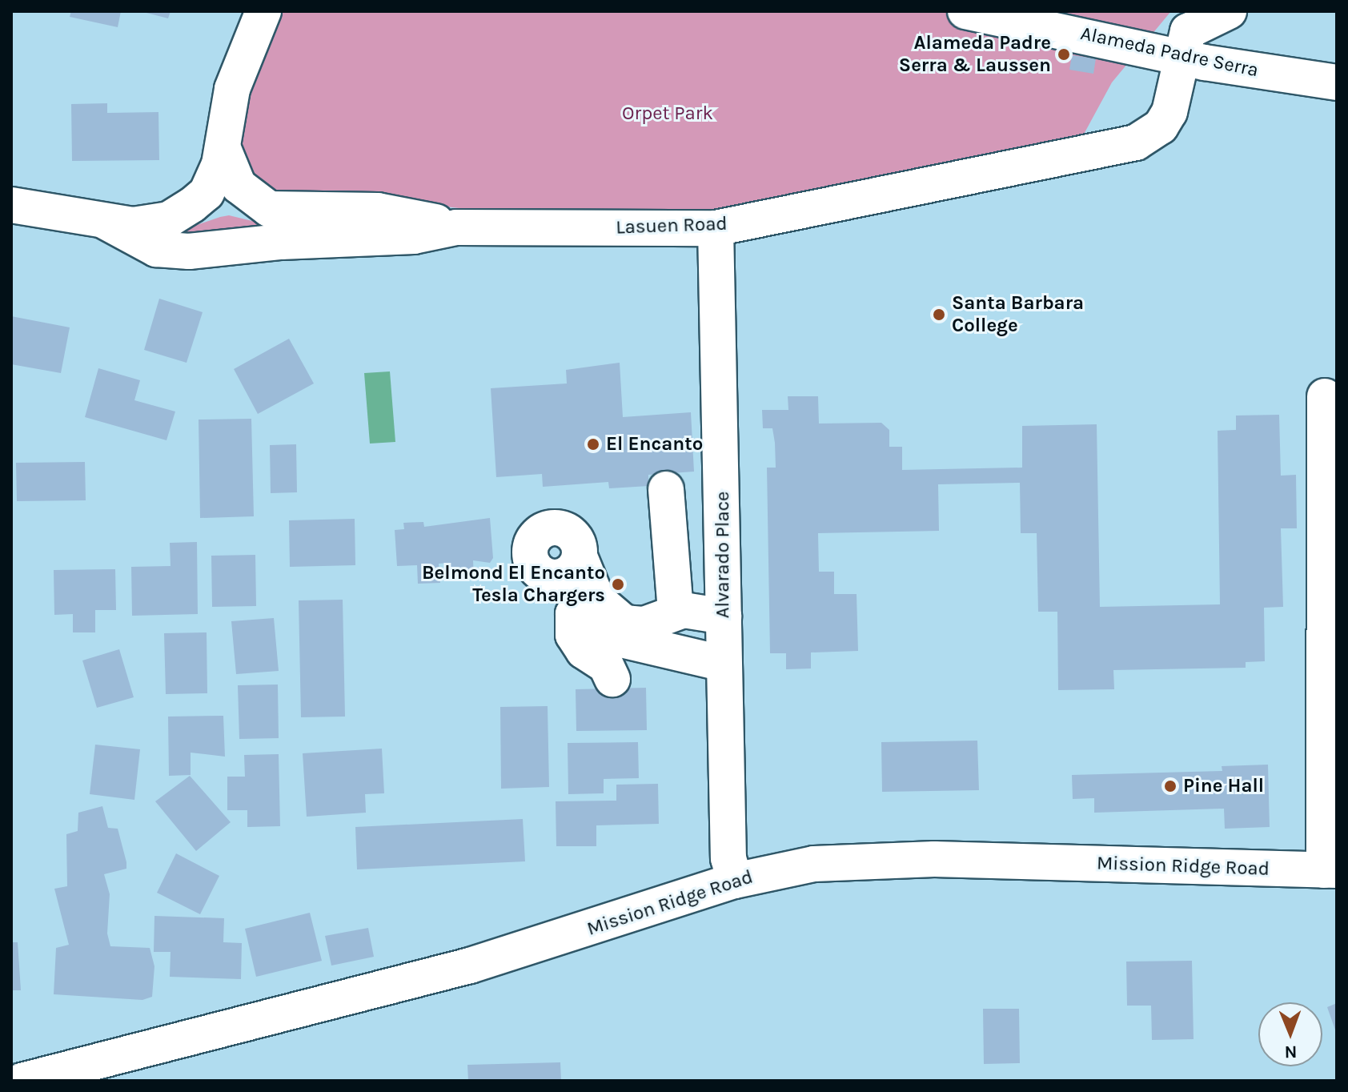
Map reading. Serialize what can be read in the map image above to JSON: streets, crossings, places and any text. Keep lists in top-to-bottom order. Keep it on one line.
{"streets":{"street":["Alameda Padre Serra","Lasuen Road","Alvarado Place","Mission Ridge Road"]},"crossings":[["Alameda Padre Serra","Lasuen Road"],["Lasuen Road","Alvarado Place"],["Alvarado Place","Mission Ridge Road"]],"parks":["Orpet Park"],"places":["Alameda Padre Serra & Laussen","Santa Barbara College","El Encanto","Belmond El Encanto Tesla Chargers","Pine Hall"],"north":"bottom"}
